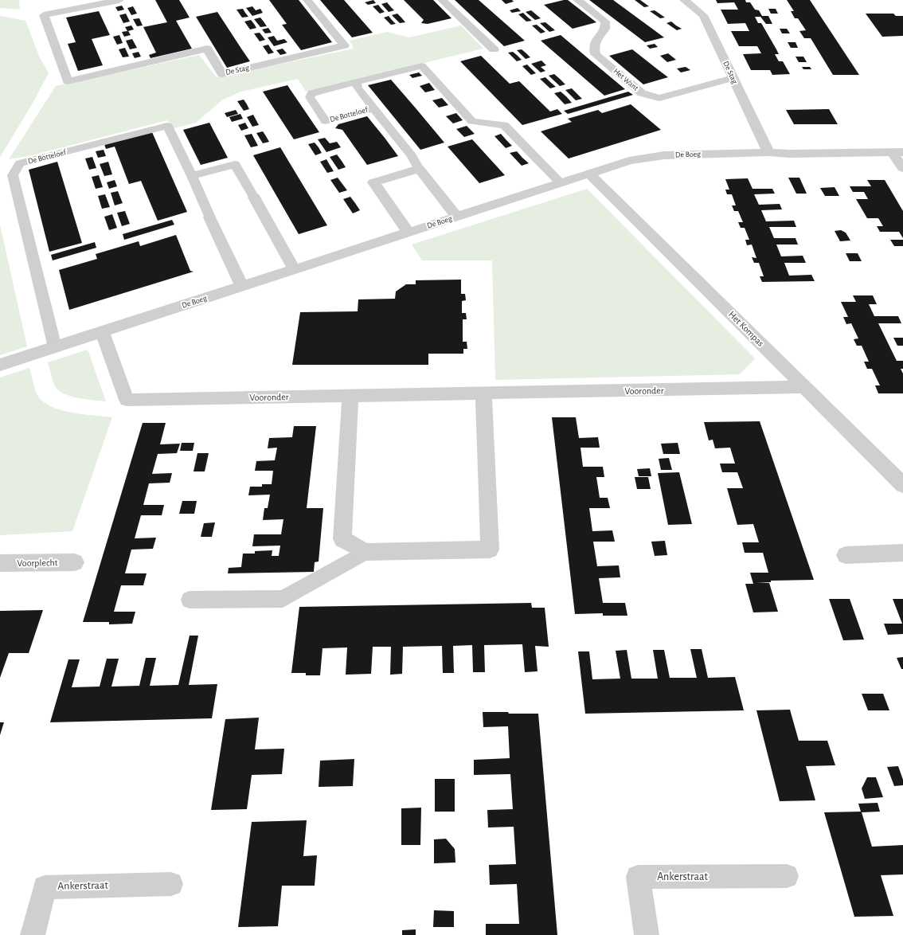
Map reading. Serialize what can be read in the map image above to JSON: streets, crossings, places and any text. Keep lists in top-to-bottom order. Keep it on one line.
{"streets":{"street":["De Stag","Het Want","De Botteloef","De Boeg","Het Kompas","Vooronder","Voorplecht","Ankerstraat"]},"crossings":[["De Stag","Het Want"],["De Stag","De Boeg"],["De Botteloef","De Boeg"],["De Boeg","Het Kompas"],["De Boeg","Vooronder"],["Het Kompas","Vooronder"]]}
